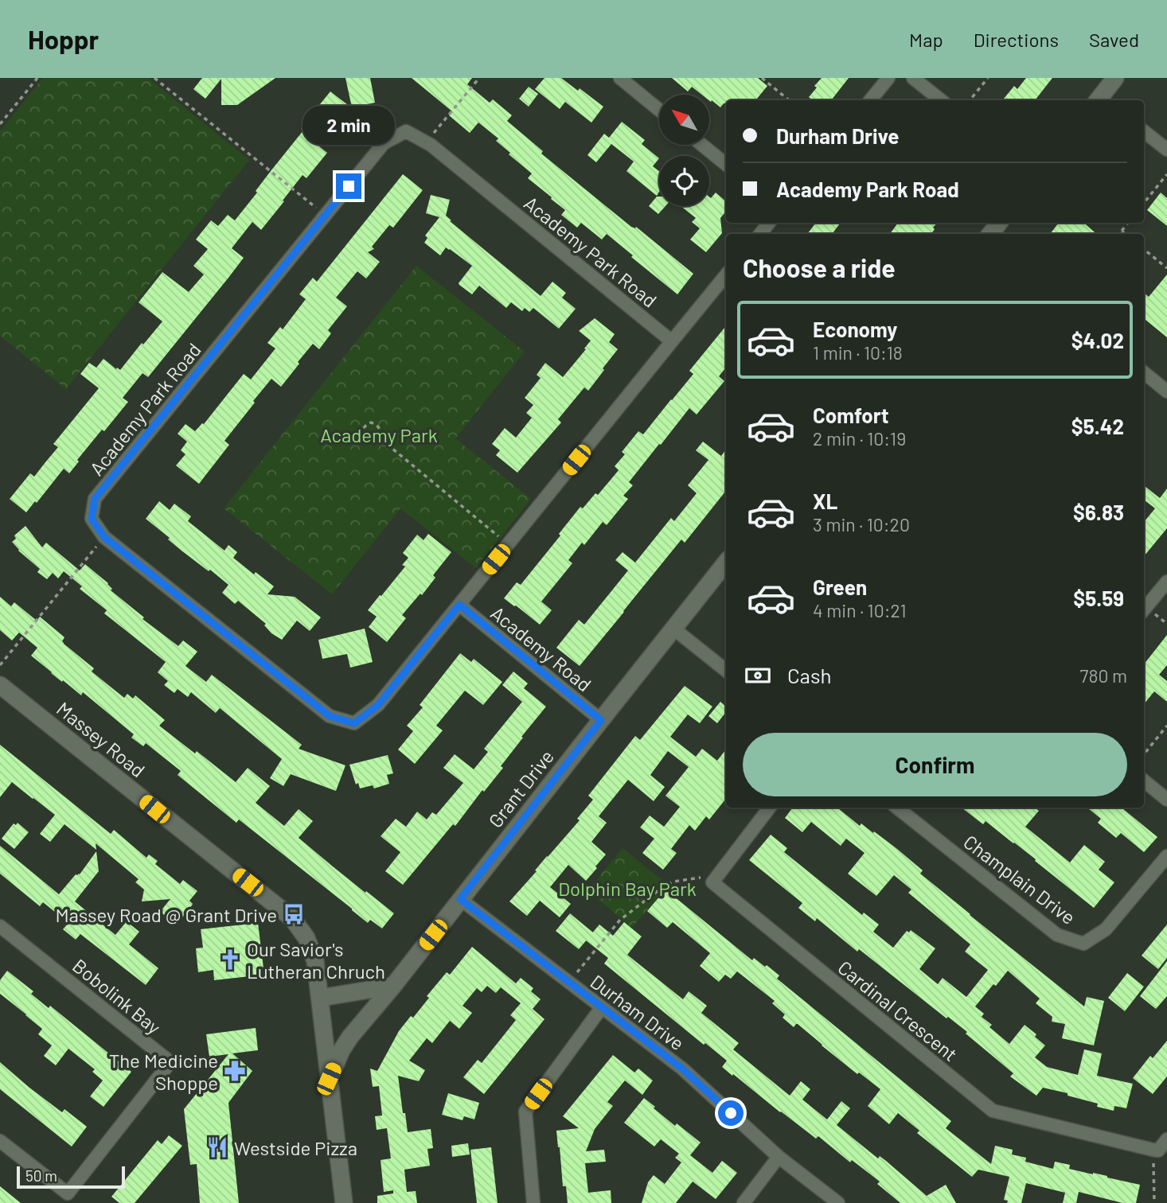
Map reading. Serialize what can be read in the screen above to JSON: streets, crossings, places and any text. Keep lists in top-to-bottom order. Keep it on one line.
{"streets":{"street":["Academy Park Road","Academy Road","Massey Road","Grant Drive","Champlain Drive","Bobolink Bay","Cardinal Crescent","Durham Drive"]},"crossings":[["Academy Park Road","Academy Road"],["Academy Road","Grant Drive"],["Massey Road","Grant Drive"],["Grant Drive","Durham Drive"]],"parks":["Academy Park","Dolphin Bay Park"],"places":{"bus stop":["Massey Road @ Grant Drive"],"church":["Our Savior's Lutheran Chruch"],"pharmacy":["The Medicine Shoppe"],"restaurant":["Westside Pizza"]},"scale_bar":"50 m","north":"top left","page":{"header":"Hoppr","nav":["Map","Directions","Saved"],"banner":["Durham Drive","Academy Park Road"],"bubble":"2 min","heading":"Choose a ride","list":[{"name":"Economy","note":"1 min · 10:18","value":"$4.02"},{"name":"Comfort","note":"2 min · 10:19","value":"$5.42"},{"name":"XL","note":"3 min · 10:20","value":"$6.83"},{"name":"Green","note":"4 min · 10:21","value":"$5.59"}],"pay":["Cash","780 m"],"buttons":"Confirm","scale":"50 m"}}
